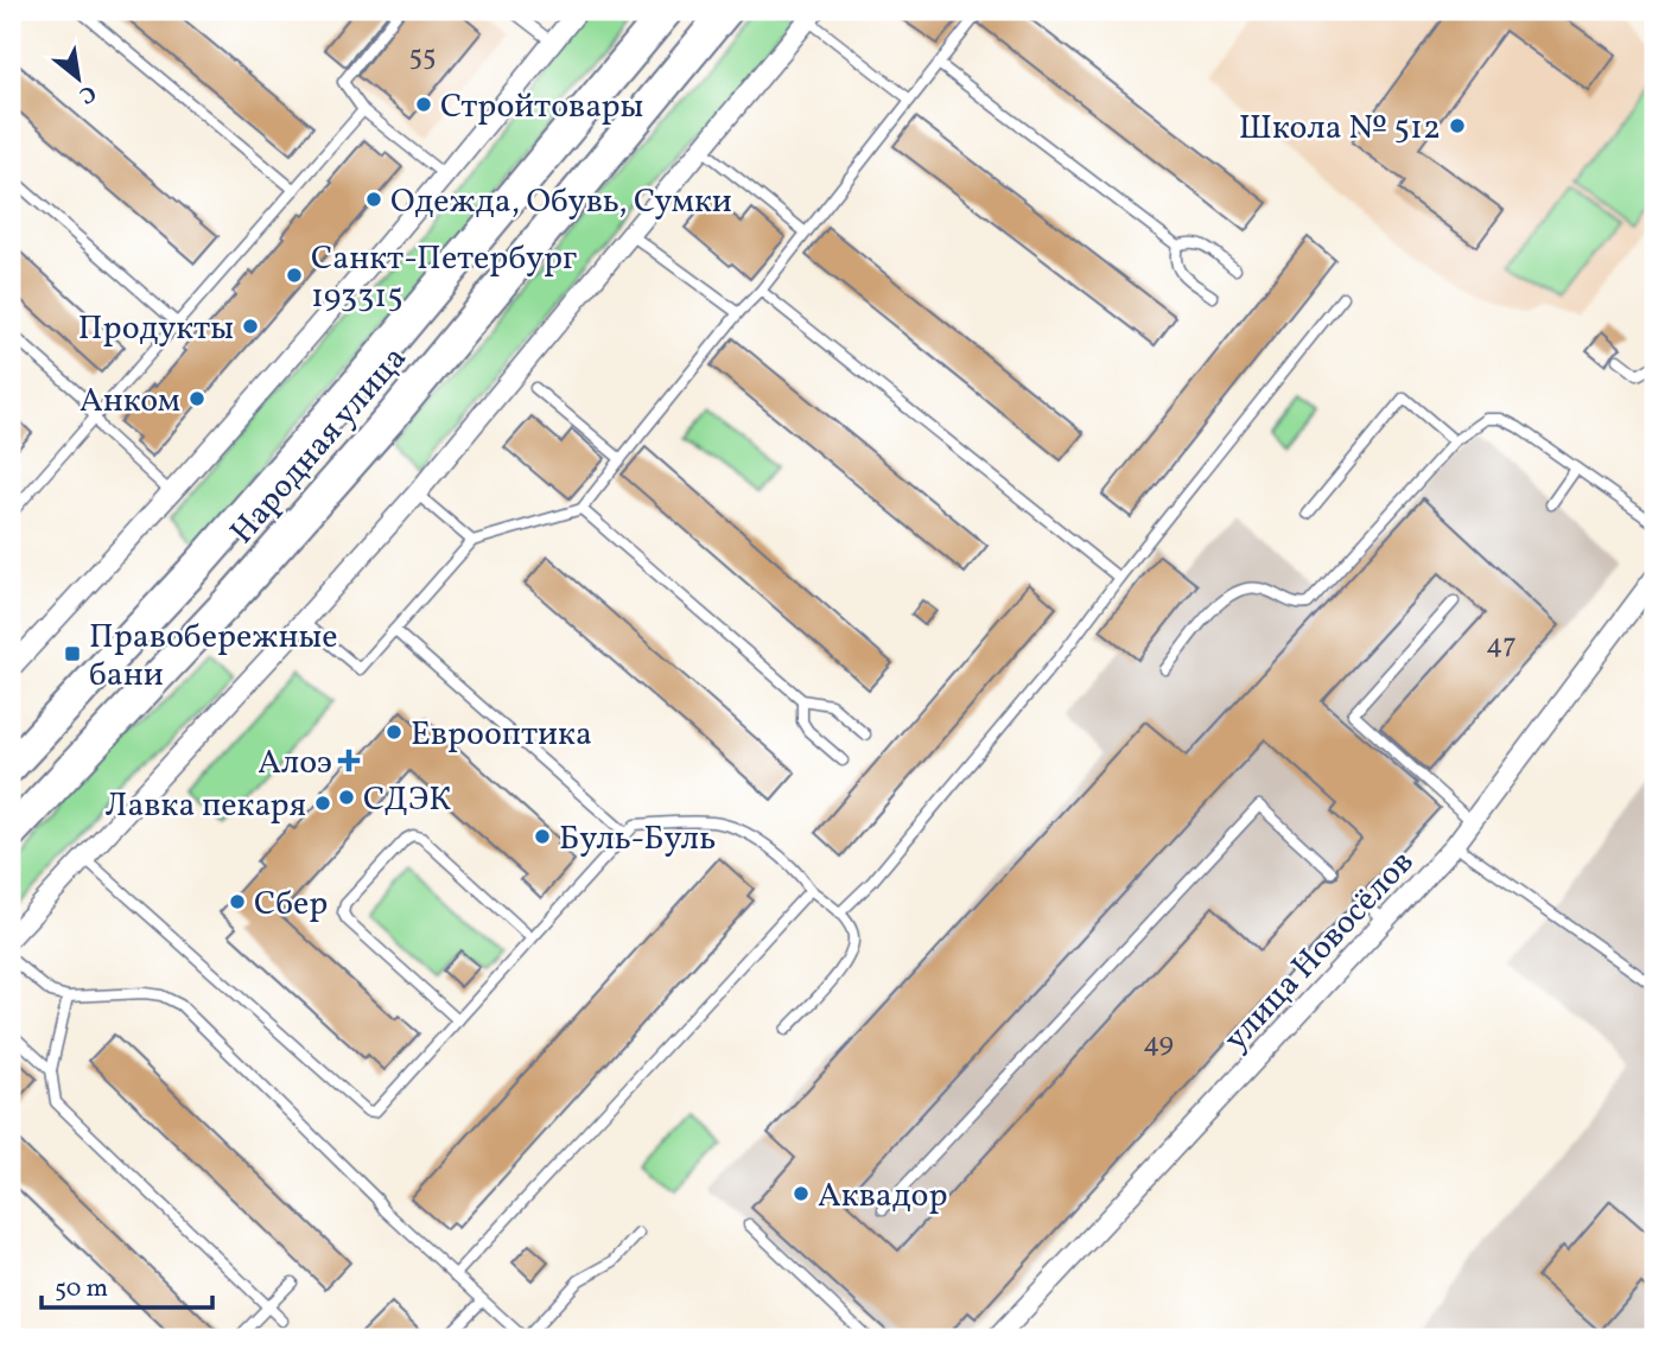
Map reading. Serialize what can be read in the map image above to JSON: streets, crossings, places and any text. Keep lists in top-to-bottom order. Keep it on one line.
{"streets":{"main road":["Народная улица"],"street":["улица Новосёлов"]},"places":{"other":["Стройтовары","Школа № 512","Одежда, Обувь, Сумки","Санкт-Петербург 193315","Продукты","Анком","Еврооптика","СДЭК","Лавка пекаря","Буль-Буль","Сбер","Аквадор"],"transit":["Правобережные бани"],"health":["Алоэ"]},"house_numbers":["55","47","49"],"scale_bar":"50 m","north":"bottom right"}
